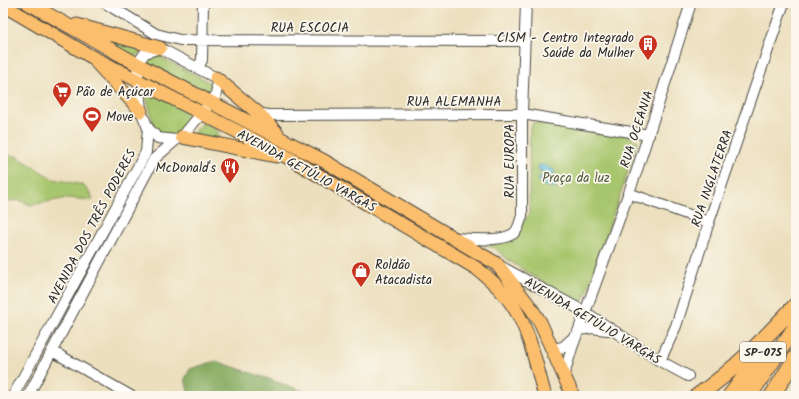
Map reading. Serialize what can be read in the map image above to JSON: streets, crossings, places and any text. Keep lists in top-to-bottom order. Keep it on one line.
{"streets":{"highway":["SP-075"],"main road":["AVENIDA GETÚLIO VARGAS"],"street":["RUA ESCOCIA","RUA ALEMANHA","RUA OCEANIA","RUA EUROPA","RUA INGLATERRA","AVENIDA DOS TRÊS PODERES"]},"crossings":[["RUA ESCOCIA","RUA EUROPA"],["RUA ALEMANHA","RUA OCEANIA"],["RUA ALEMANHA","RUA EUROPA"],["RUA OCEANIA","AVENIDA GETÚLIO VARGAS"],["RUA EUROPA","AVENIDA GETÚLIO VARGAS"],["AVENIDA GETÚLIO VARGAS","RUA INGLATERRA"],["AVENIDA GETÚLIO VARGAS","AVENIDA DOS TRÊS PODERES"]],"parks":["Praça da luz"],"places":{"building":["CISM - Centro Integrado Saúde da Mulher"],"supermarket":["Pão de Açúcar"],"sports":["Move"],"restaurant":["McDonald's"],"shop":["Roldão Atacadista"]}}
